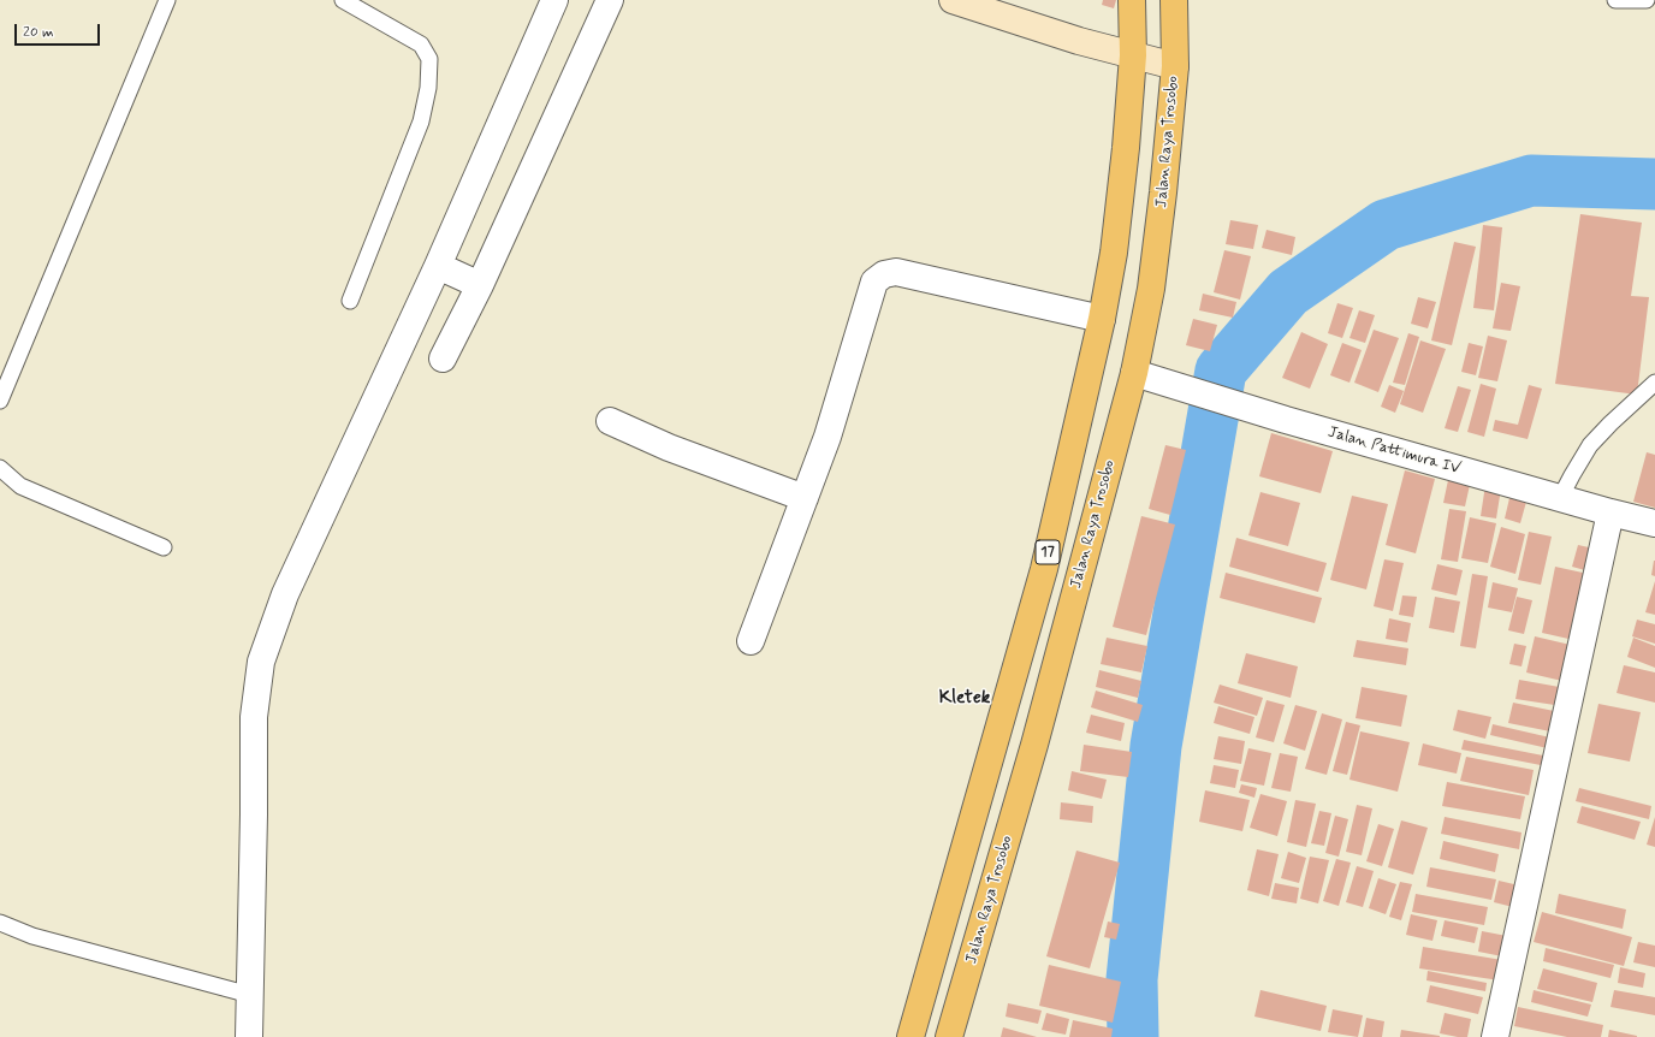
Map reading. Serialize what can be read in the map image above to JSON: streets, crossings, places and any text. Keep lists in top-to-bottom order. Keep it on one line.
{"streets":{"highway":["Jalan Raya Trosobo","17"],"street":["Jalan Pattimura IV"]},"crossings":[["Jalan Raya Trosobo","Jalan Pattimura IV"]],"districts":["Kletek"],"scale_bar":"20 m"}
